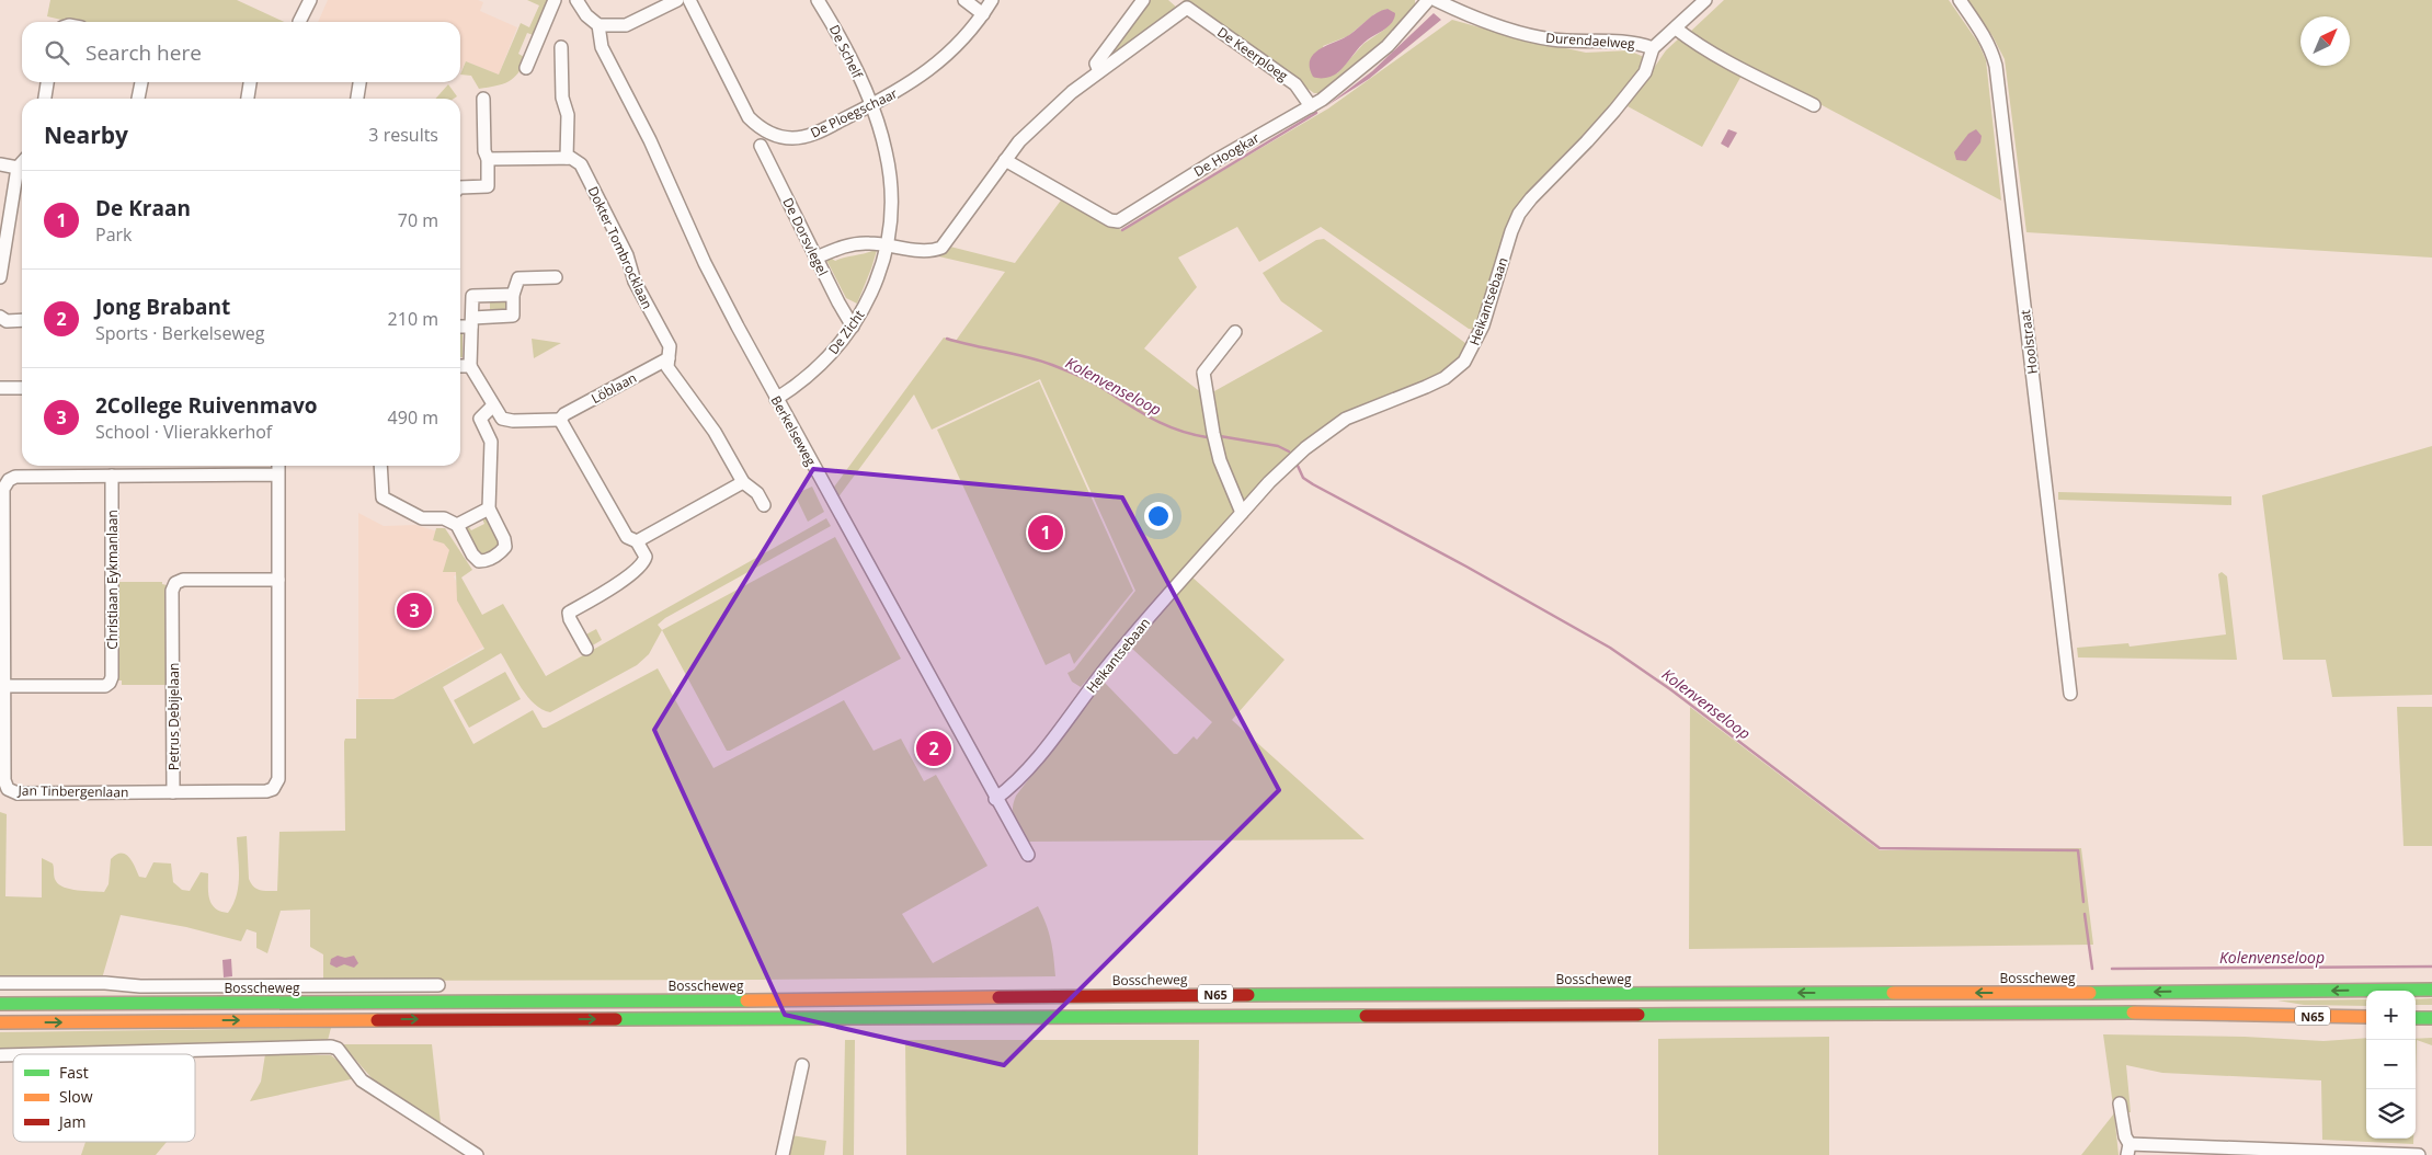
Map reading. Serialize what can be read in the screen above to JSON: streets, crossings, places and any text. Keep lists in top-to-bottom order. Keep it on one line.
{"streets":{"main road":["Bosscheweg","N65"],"street":["Durendaelweg","De Schelf","De Keerploeg","De Ploegschaar","De Hoogkar","De Dorsvlegel","Dokter Tombrocklaan","Heikantsebaan","De Zicht","Hoolstraat","Löblaan","Berkelseweg","Christiaan Eykmanlaan","Petrus Debijelaan","Jan Tinbergenlaan"]},"crossings":[["Durendaelweg","Heikantsebaan"],["De Schelf","De Ploegschaar"],["De Schelf","De Zicht"],["De Keerploeg","De Hoogkar"],["De Ploegschaar","De Zicht"],["De Dorsvlegel","De Zicht"],["Dokter Tombrocklaan","Löblaan"],["Heikantsebaan","Berkelseweg"],["De Zicht","Berkelseweg"],["Christiaan Eykmanlaan","Jan Tinbergenlaan"],["Petrus Debijelaan","Jan Tinbergenlaan"]],"water":["Kolenvenseloop"],"legend":["Fast","Slow","Jam"],"north":"top right","page":{"search":"Search here","heading":["Nearby","3 results"],"list":[{"mark":"1","name":"De Kraan","note":"Park","value":"70 m"},{"mark":"2","name":"Jong Brabant","note":"Sports · Berkelseweg","value":"210 m"},{"mark":"3","name":"2College Ruivenmavo","note":"School · Vlierakkerhof","value":"490 m"}],"pins":["1","3","2"],"map_buttons":["+","−"]}}
